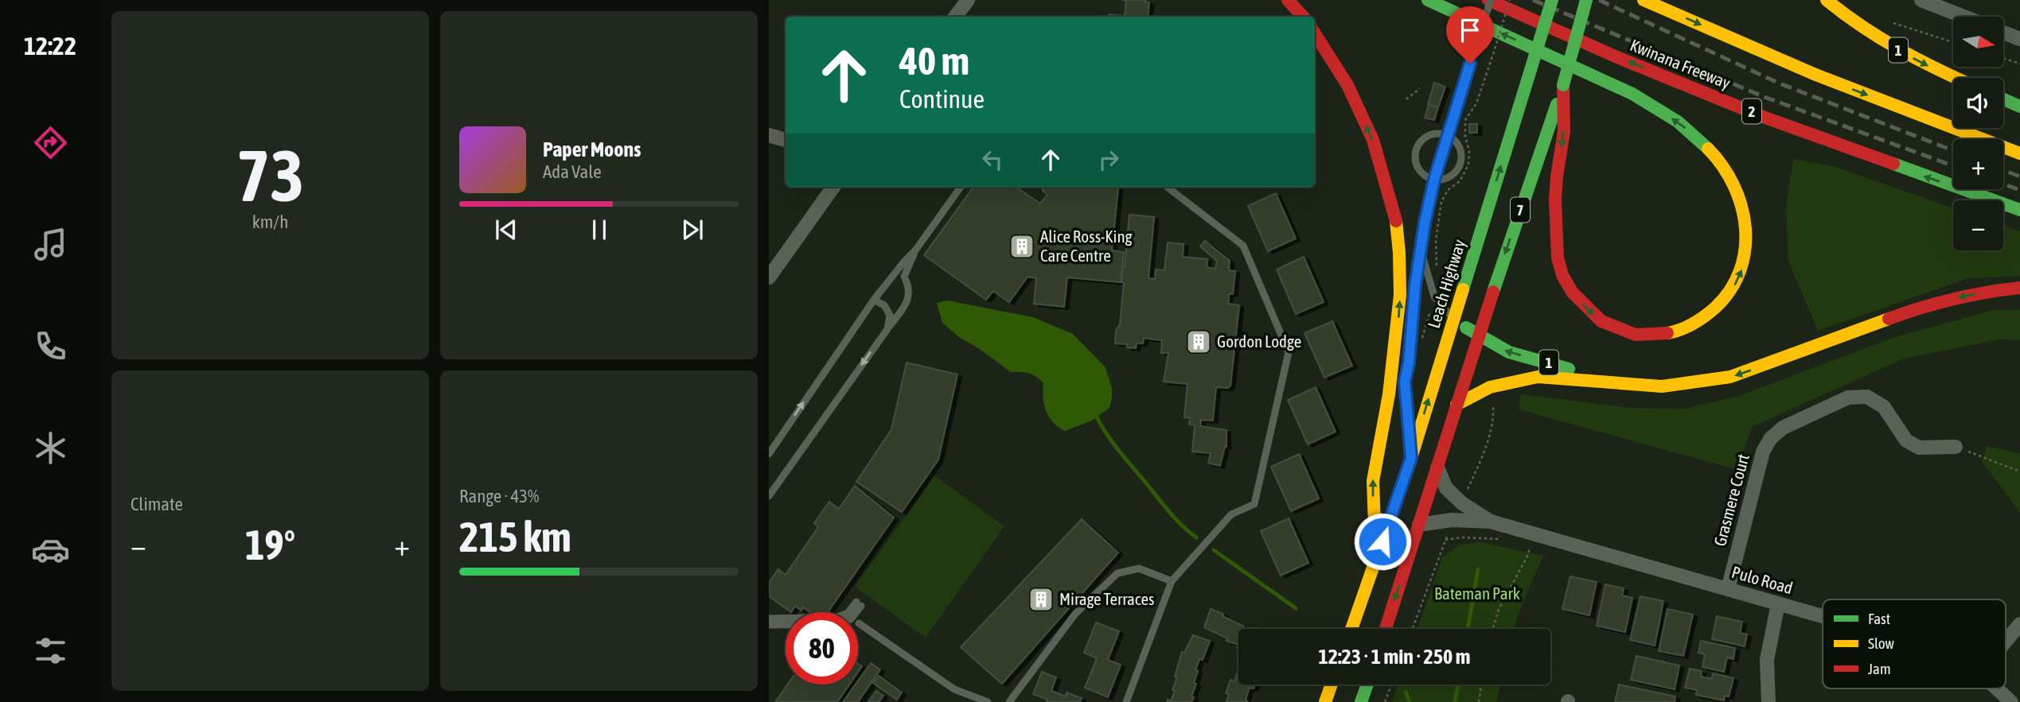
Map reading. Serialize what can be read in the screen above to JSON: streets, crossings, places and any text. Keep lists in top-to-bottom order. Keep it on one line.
{"streets":{"highway":["1","Kwinana Freeway","2","7","Leach Highway"],"street":["Grasmere Court","Pulo Road"]},"crossings":[["1","7"],["1","Leach Highway"],["7","Pulo Road"],["Grasmere Court","Pulo Road"]],"parks":["Bateman Park"],"places":{"building":["Alice Ross-King Care Centre","Gordon Lodge","Mirage Terraces"]},"legend":["Fast","Slow","Jam"],"north":"right","page":{"tabs":"12:22","tile":[["73","km/h"],"Climate",["Range · 43%","215 km"]],"map_buttons":["+","−"],"turn":["40 m","Continue"],"song":["Paper Moons","Ada Vale"],"heat":["−","19°","+"],"limit":"80","trip":"12:23 · 1 min · 250 m"}}
